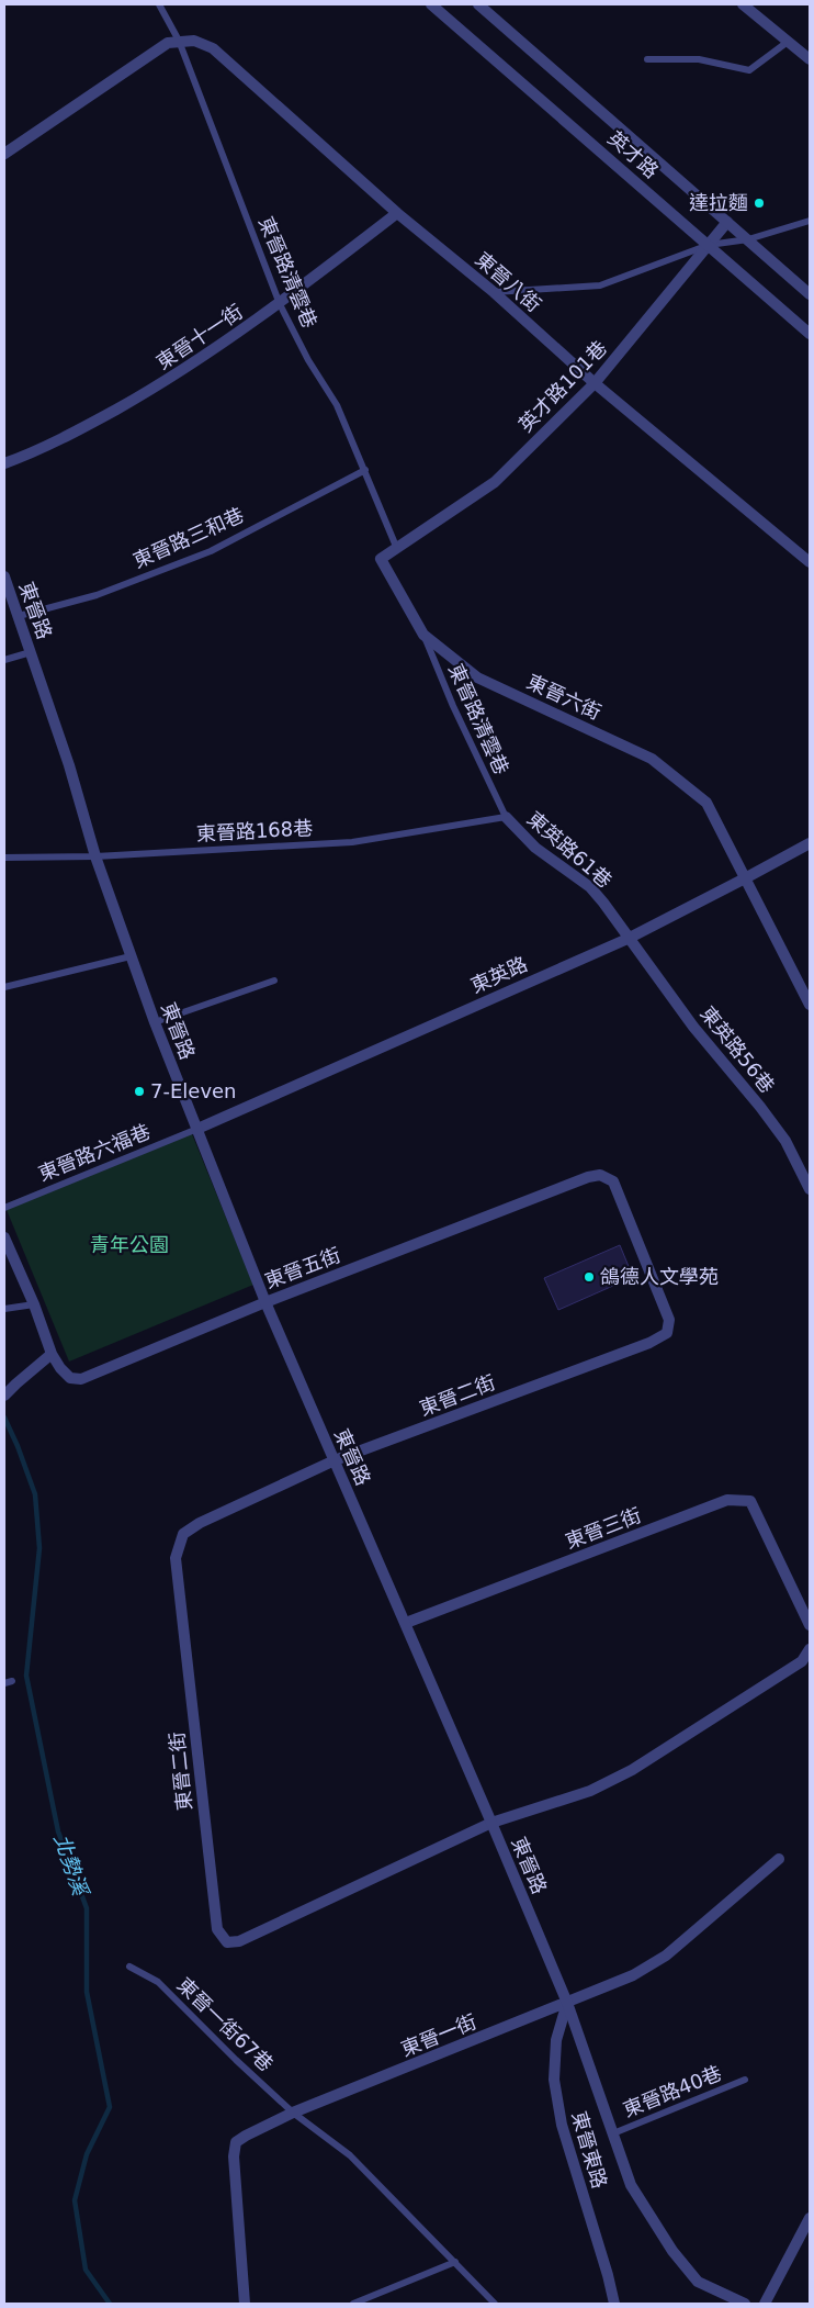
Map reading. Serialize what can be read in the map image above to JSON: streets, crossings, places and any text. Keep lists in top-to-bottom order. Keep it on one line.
{"streets":{"street":["英才路","東晉八街","東晉十一街","英才路101巷","東晉路","東晉六街","東英路61巷","東英路","東英路56巷","東晉五街","東晉二街","東晉三街","東晉一街","東晉東路"],"lane":["東晉路清雲巷","東晉路三和巷","東晉路168巷","東晉路六福巷","東晉一街67巷","東晉路40巷"]},"crossings":[["英才路","英才路101巷"],["東晉路清雲巷","東晉八街"],["東晉路清雲巷","東晉十一街"],["東晉路清雲巷","英才路101巷"],["東晉路清雲巷","東晉路三和巷"],["東晉路清雲巷","東晉六街"],["東晉路清雲巷","東晉路168巷"],["東晉路清雲巷","東英路61巷"],["東晉八街","東晉十一街"],["東晉八街","英才路101巷"],["英才路101巷","東晉六街"],["東晉路三和巷","東晉路"],["東晉路","東晉路168巷"],["東晉路","東英路"],["東晉路","東晉路六福巷"],["東晉路","東晉五街"],["東晉路","東晉二街"],["東晉路","東晉三街"],["東晉路","東晉一街"],["東晉路","東晉路40巷"],["東晉路","東晉東路"],["東晉六街","東英路"],["東晉路168巷","東英路61巷"],["東英路61巷","東英路"],["東英路61巷","東英路56巷"],["東英路","東英路56巷"],["東英路","東晉路六福巷"],["東晉五街","東晉二街"],["東晉一街67巷","東晉一街"],["東晉一街","東晉東路"]],"water":["北勢溪"],"parks":["青年公園"],"places":["達拉麵","7-Eleven","鴿德人文學苑"]}
